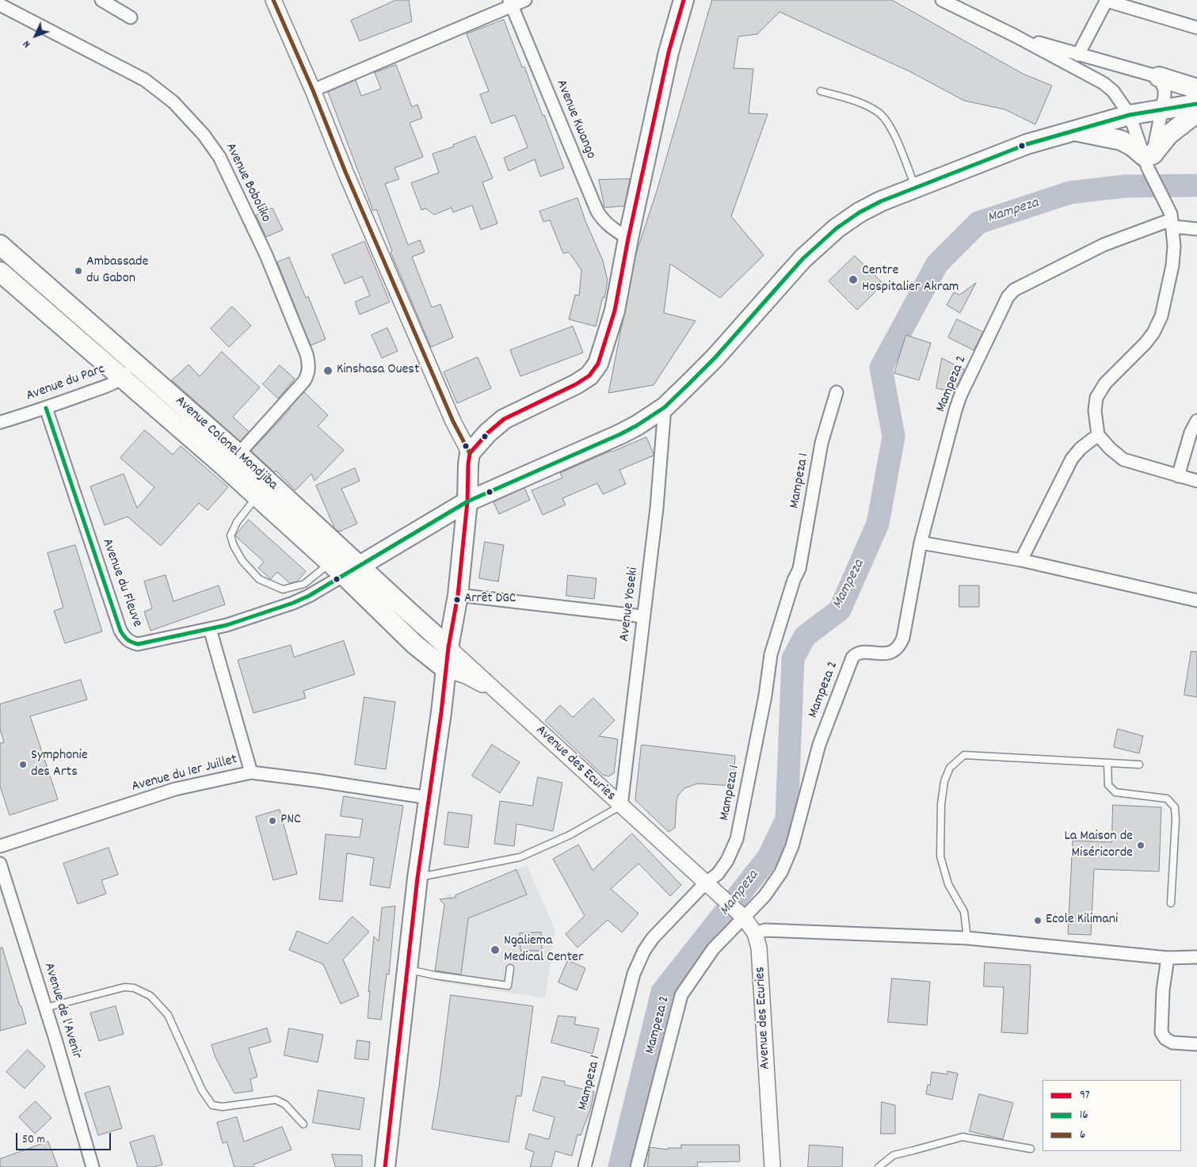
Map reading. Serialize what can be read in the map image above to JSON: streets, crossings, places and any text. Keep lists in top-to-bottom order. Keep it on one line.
{"streets":{"main road":["Avenue Colonel Mondjiba"],"street":["Avenue Kwango","Avenue Boboliko","Avenue du Parc","Mampeza 2","Mampeza 1","Avenue du Fleuve","Avenue Yoseki","Avenue des Ecuries","Avenue du 1er Juillet","Avenue de l'Avenir"]},"crossings":[["Avenue Boboliko","Avenue Colonel Mondjiba"],["Avenue du Parc","Avenue Colonel Mondjiba"],["Avenue du Parc","Avenue du Fleuve"],["Mampeza 2","Avenue des Ecuries"],["Avenue Colonel Mondjiba","Avenue du Fleuve"],["Avenue Colonel Mondjiba","Avenue des Ecuries"],["Mampeza 1","Avenue des Ecuries"],["Avenue Yoseki","Avenue des Ecuries"]],"water":["Mampeza"],"places":["Ambassade du Gabon","Centre Hospitalier Akram","Kinshasa Ouest","Arrêt DGC","Symphonie des Arts","PNC","La Maison de Miséricorde","Ecole Kilimani","Ngaliema Medical Center"],"lines":["transit line 97","transit line 6","transit line 16"],"legend":["97","16","6"],"scale_bar":"50 m","north":"bottom left"}
